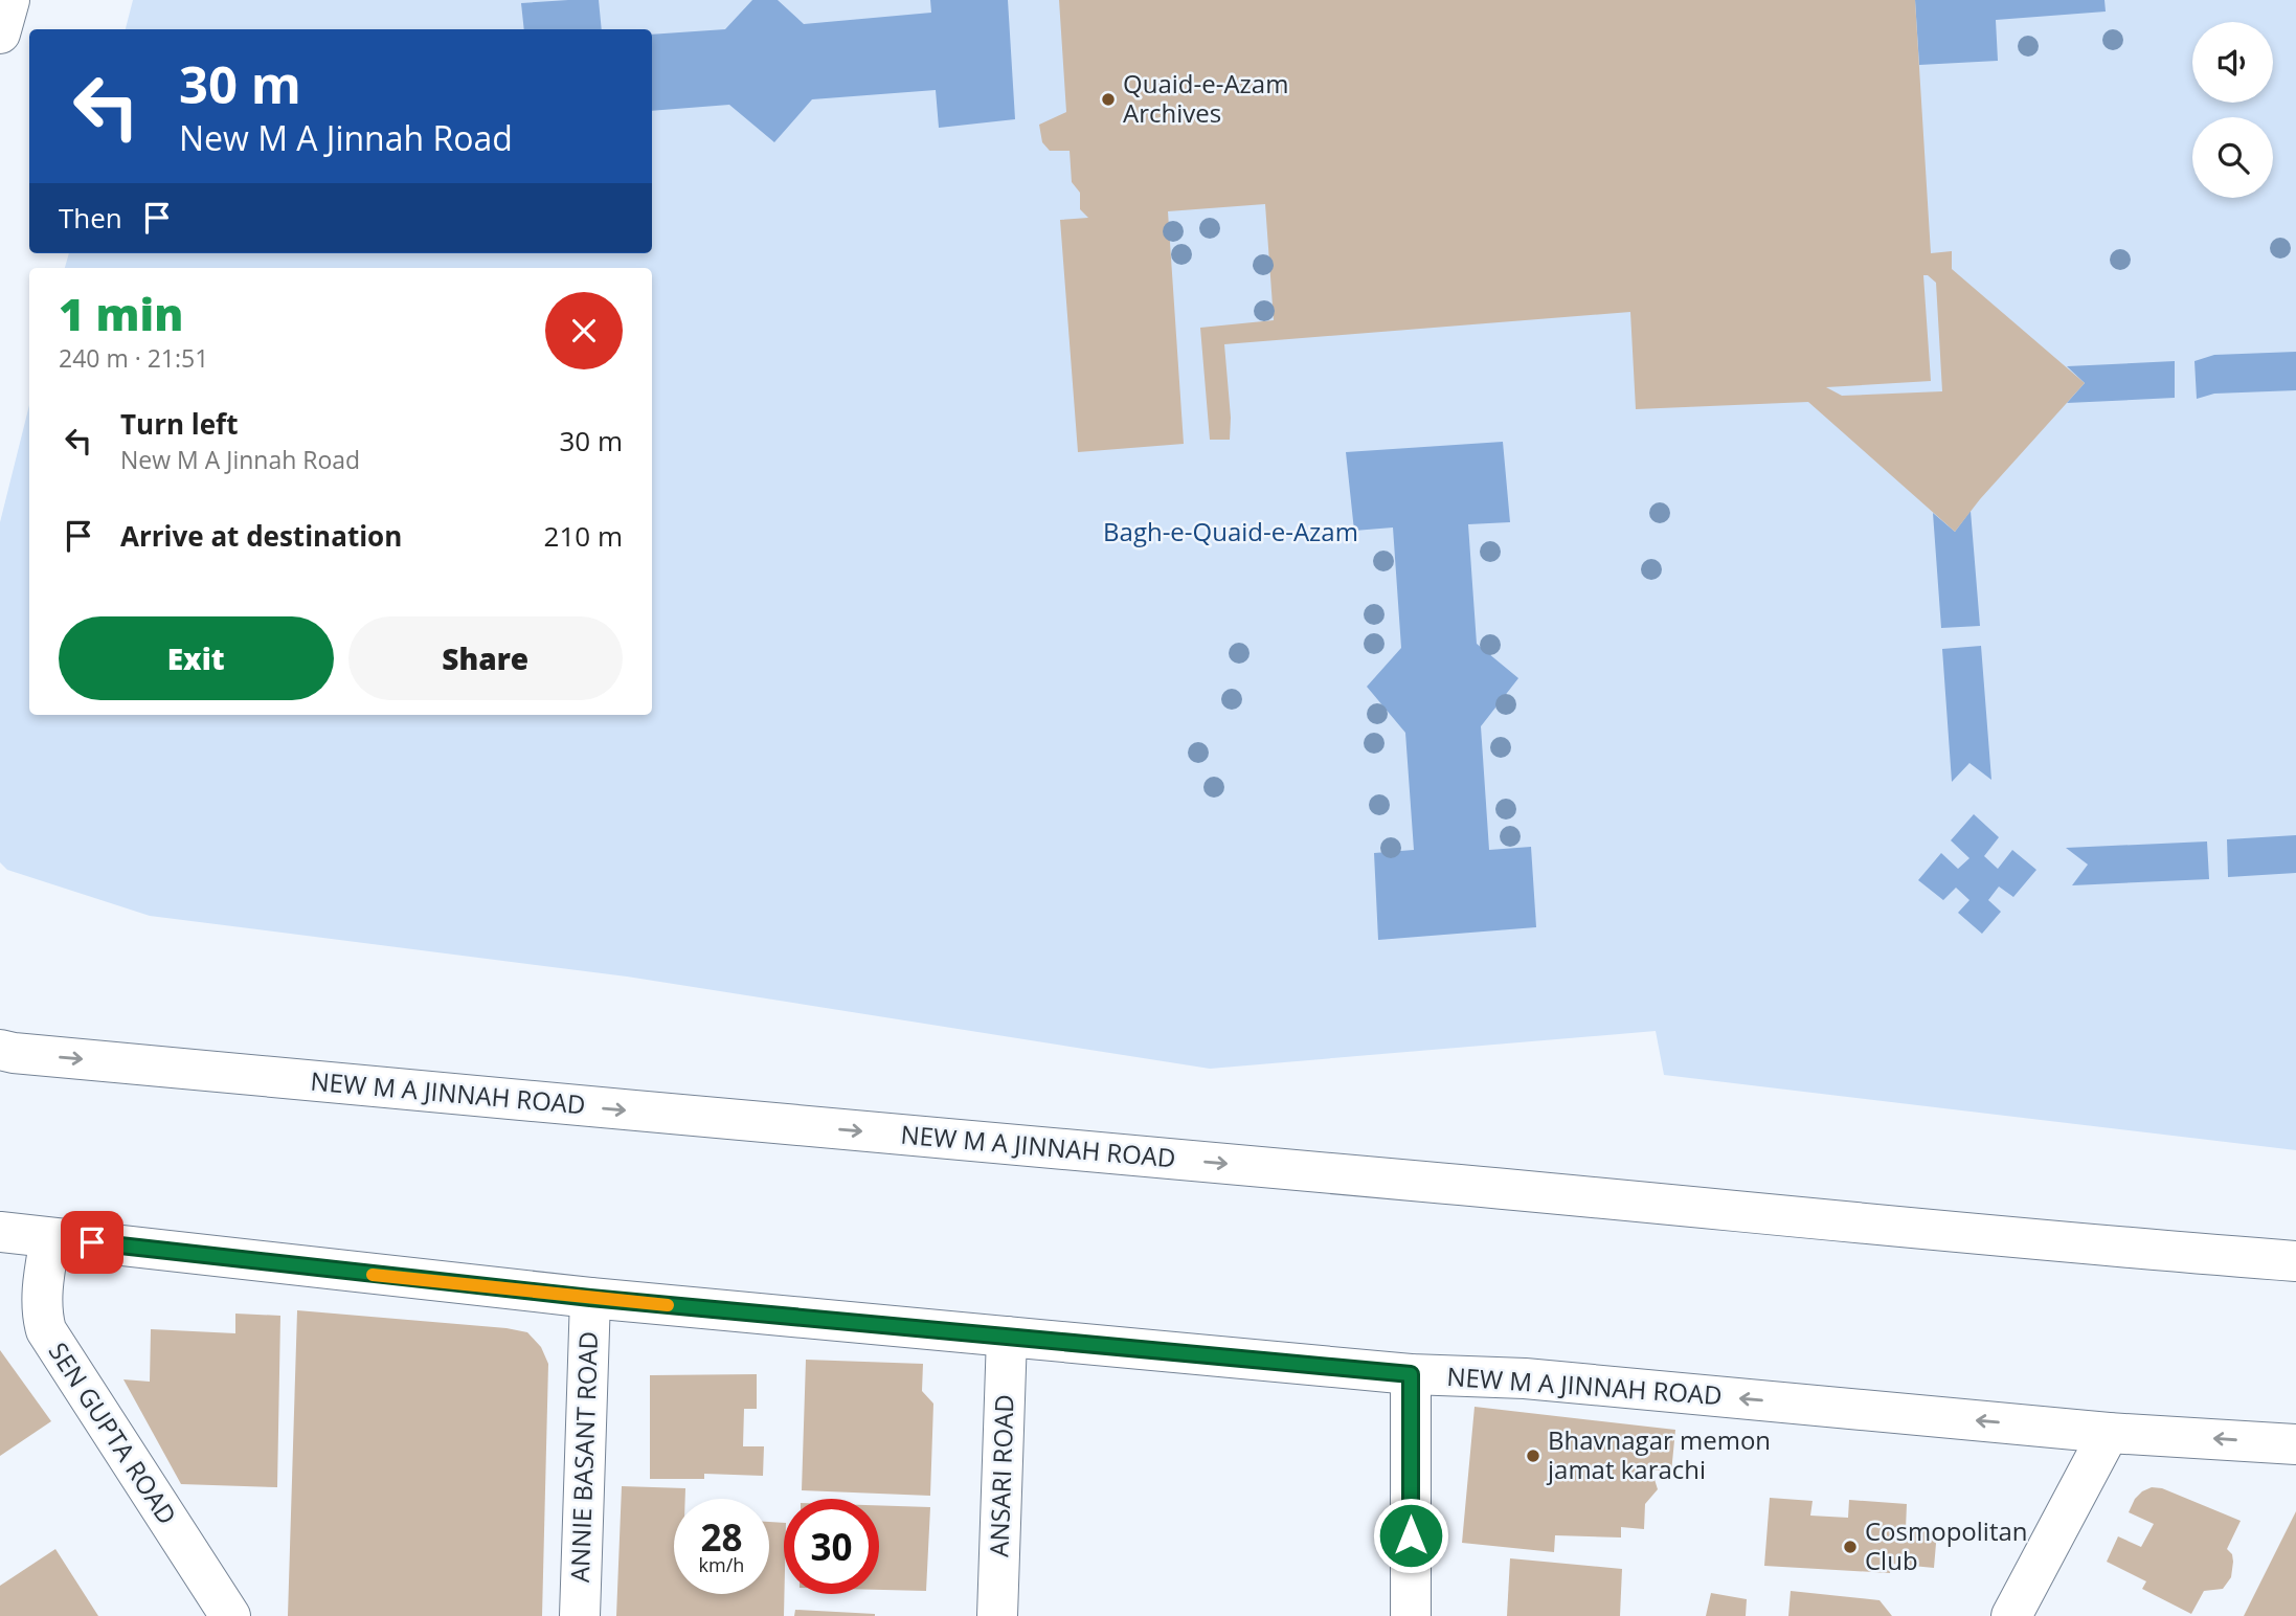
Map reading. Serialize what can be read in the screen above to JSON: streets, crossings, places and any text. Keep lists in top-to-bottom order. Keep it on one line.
{"streets":{"main road":["NEW M A JINNAH ROAD","SEN GUPTA ROAD","ANNIE BASANT ROAD","ANSARI ROAD"]},"crossings":[["NEW M A JINNAH ROAD","SEN GUPTA ROAD"],["NEW M A JINNAH ROAD","ANNIE BASANT ROAD"],["NEW M A JINNAH ROAD","ANSARI ROAD"]],"parks":["Bagh-e-Quaid-e-Azam"],"places":["Quaid-e-Azam Archives","Bhavnagar memon jamat karachi","Cosmopolitan Club"],"page":{"turn":["30 m","New M A Jinnah Road"],"then":"Then","heading":["1 min","240 m · 21:51"],"list":[{"name":"Turn left","note":"New M A Jinnah Road","value":"30 m"},{"name":"Arrive at destination","value":"210 m"}],"buttons":["Exit","Share"],"speed":"28 km/h","limit":"30"}}
